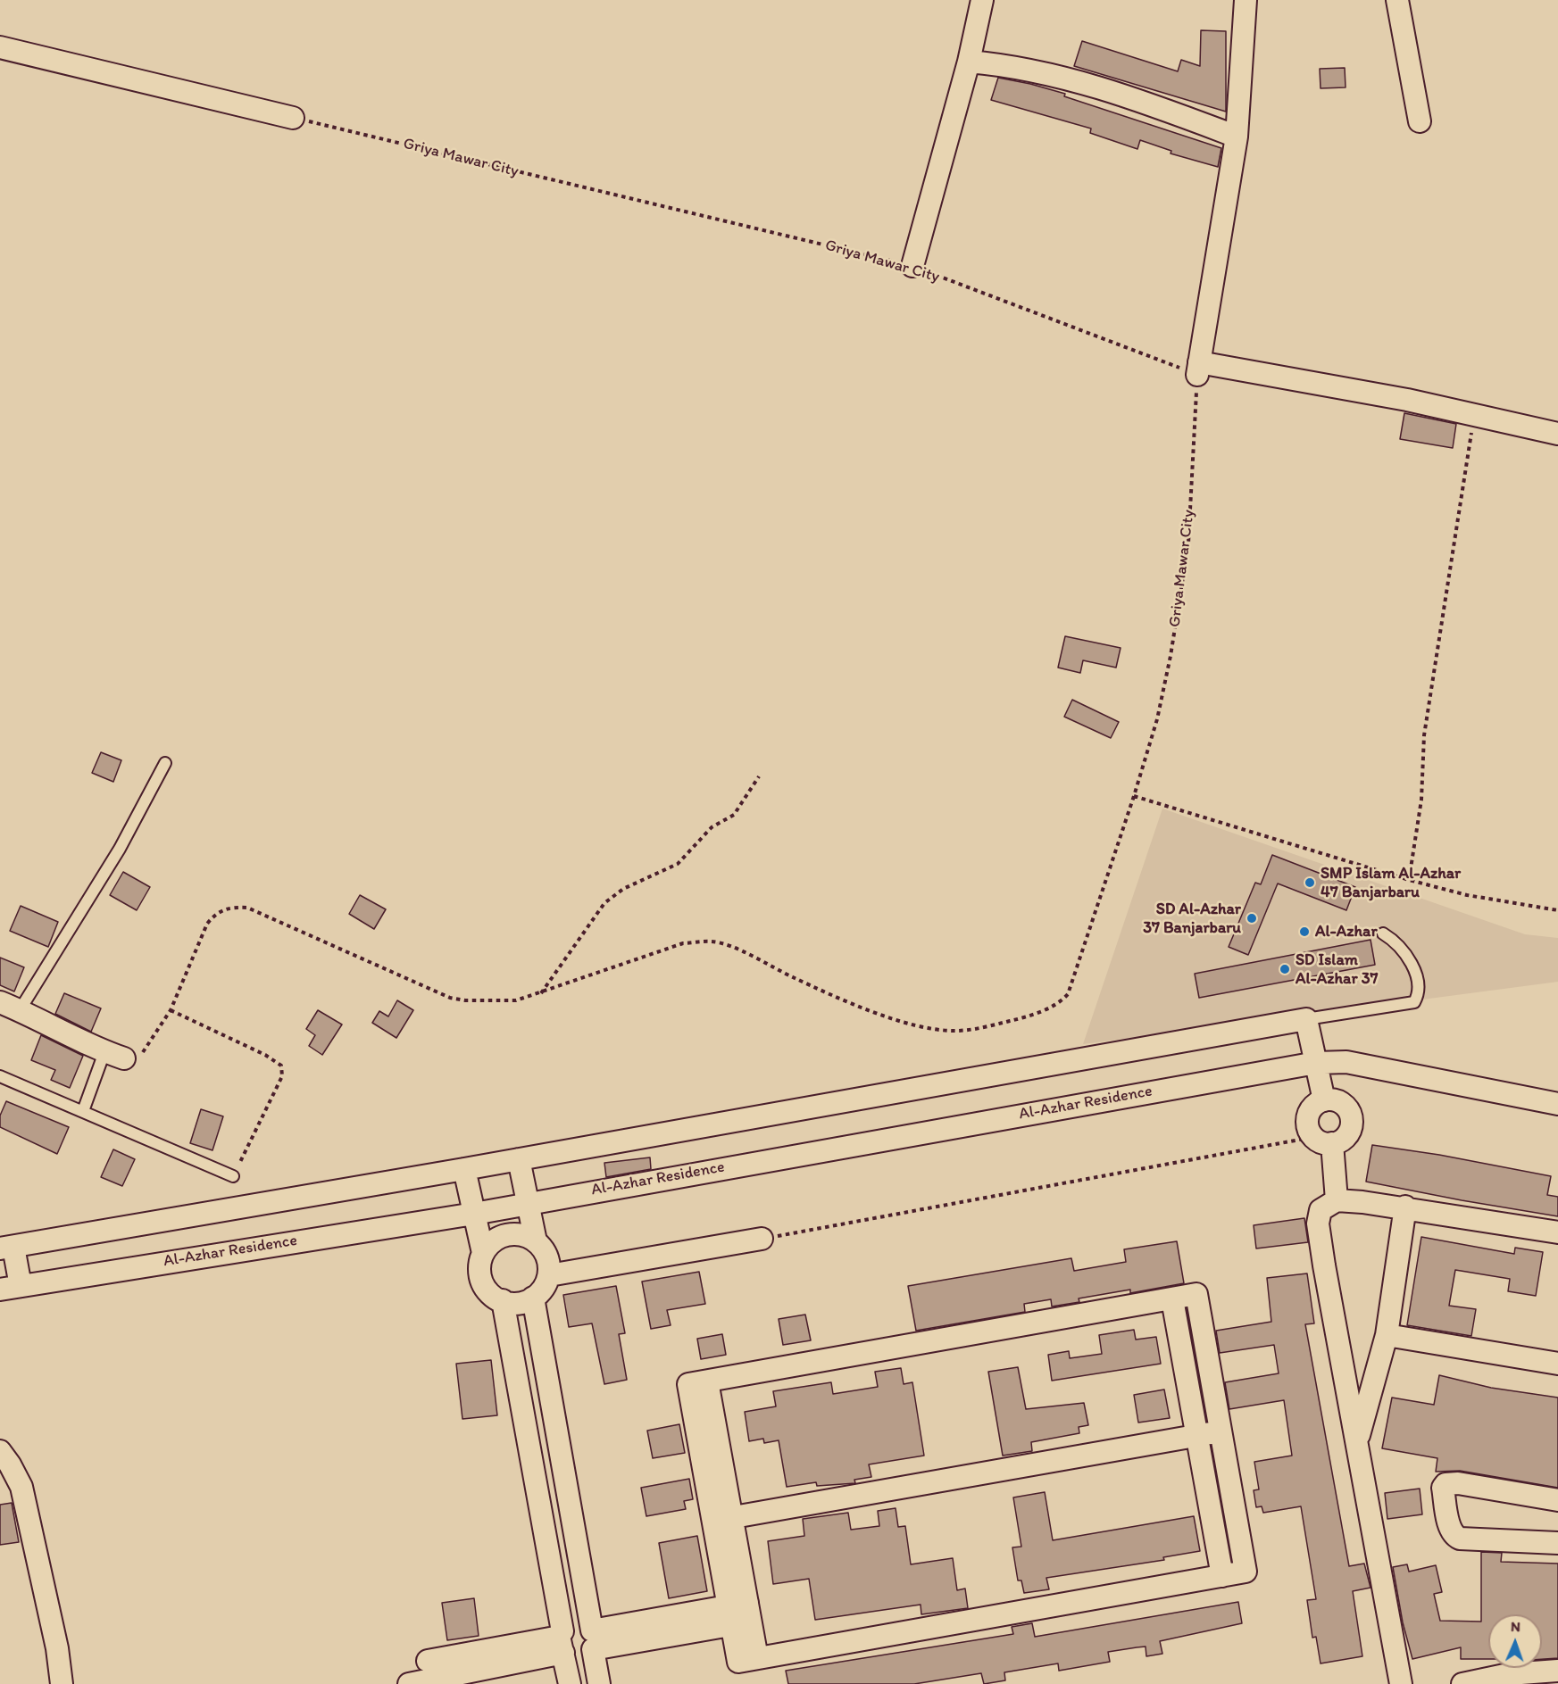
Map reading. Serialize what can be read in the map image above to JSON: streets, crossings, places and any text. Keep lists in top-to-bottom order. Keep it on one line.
{"streets":{"street":["Al-Azhar Residence"],"path":["Griya Mawar City"]},"places":["SMP Islam Al-Azhar 47 Banjarbaru","SD Al-Azhar 37 Banjarbaru","Al-Azhar","SD Islam Al-Azhar 37"],"north":"top"}
